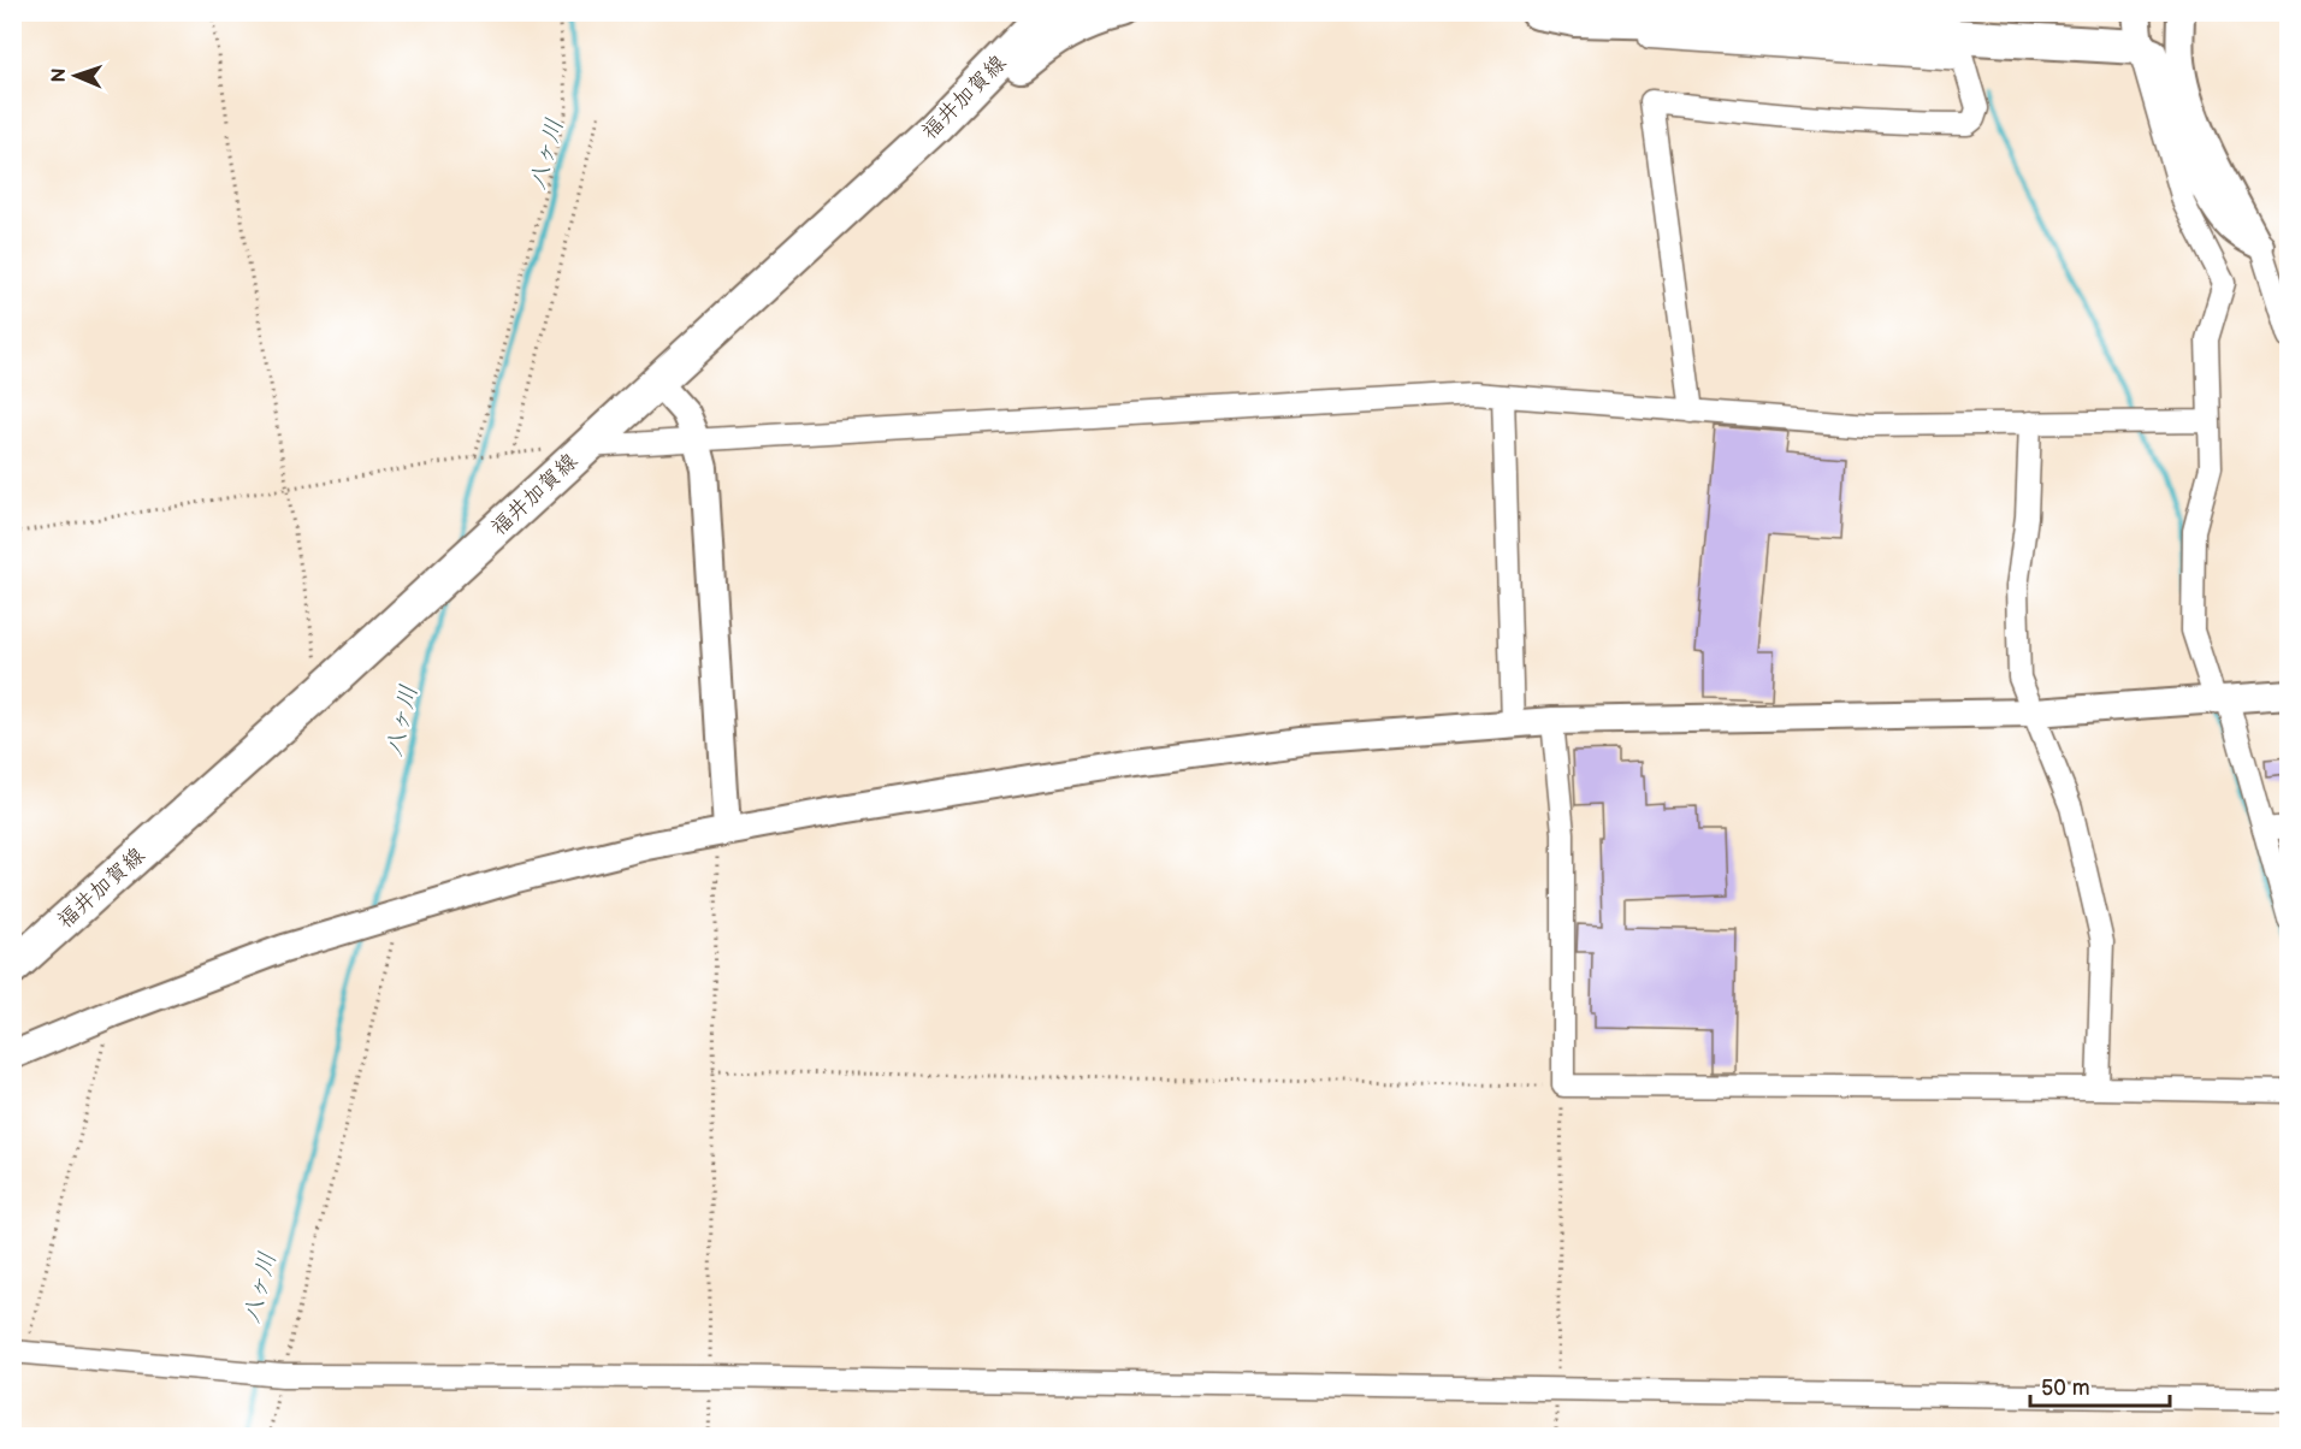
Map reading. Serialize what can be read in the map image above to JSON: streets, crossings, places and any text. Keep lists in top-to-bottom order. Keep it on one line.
{"streets":{"main road":["福井加賀線"]},"water":["八ヶ川"],"scale_bar":"50 m","north":"left"}
